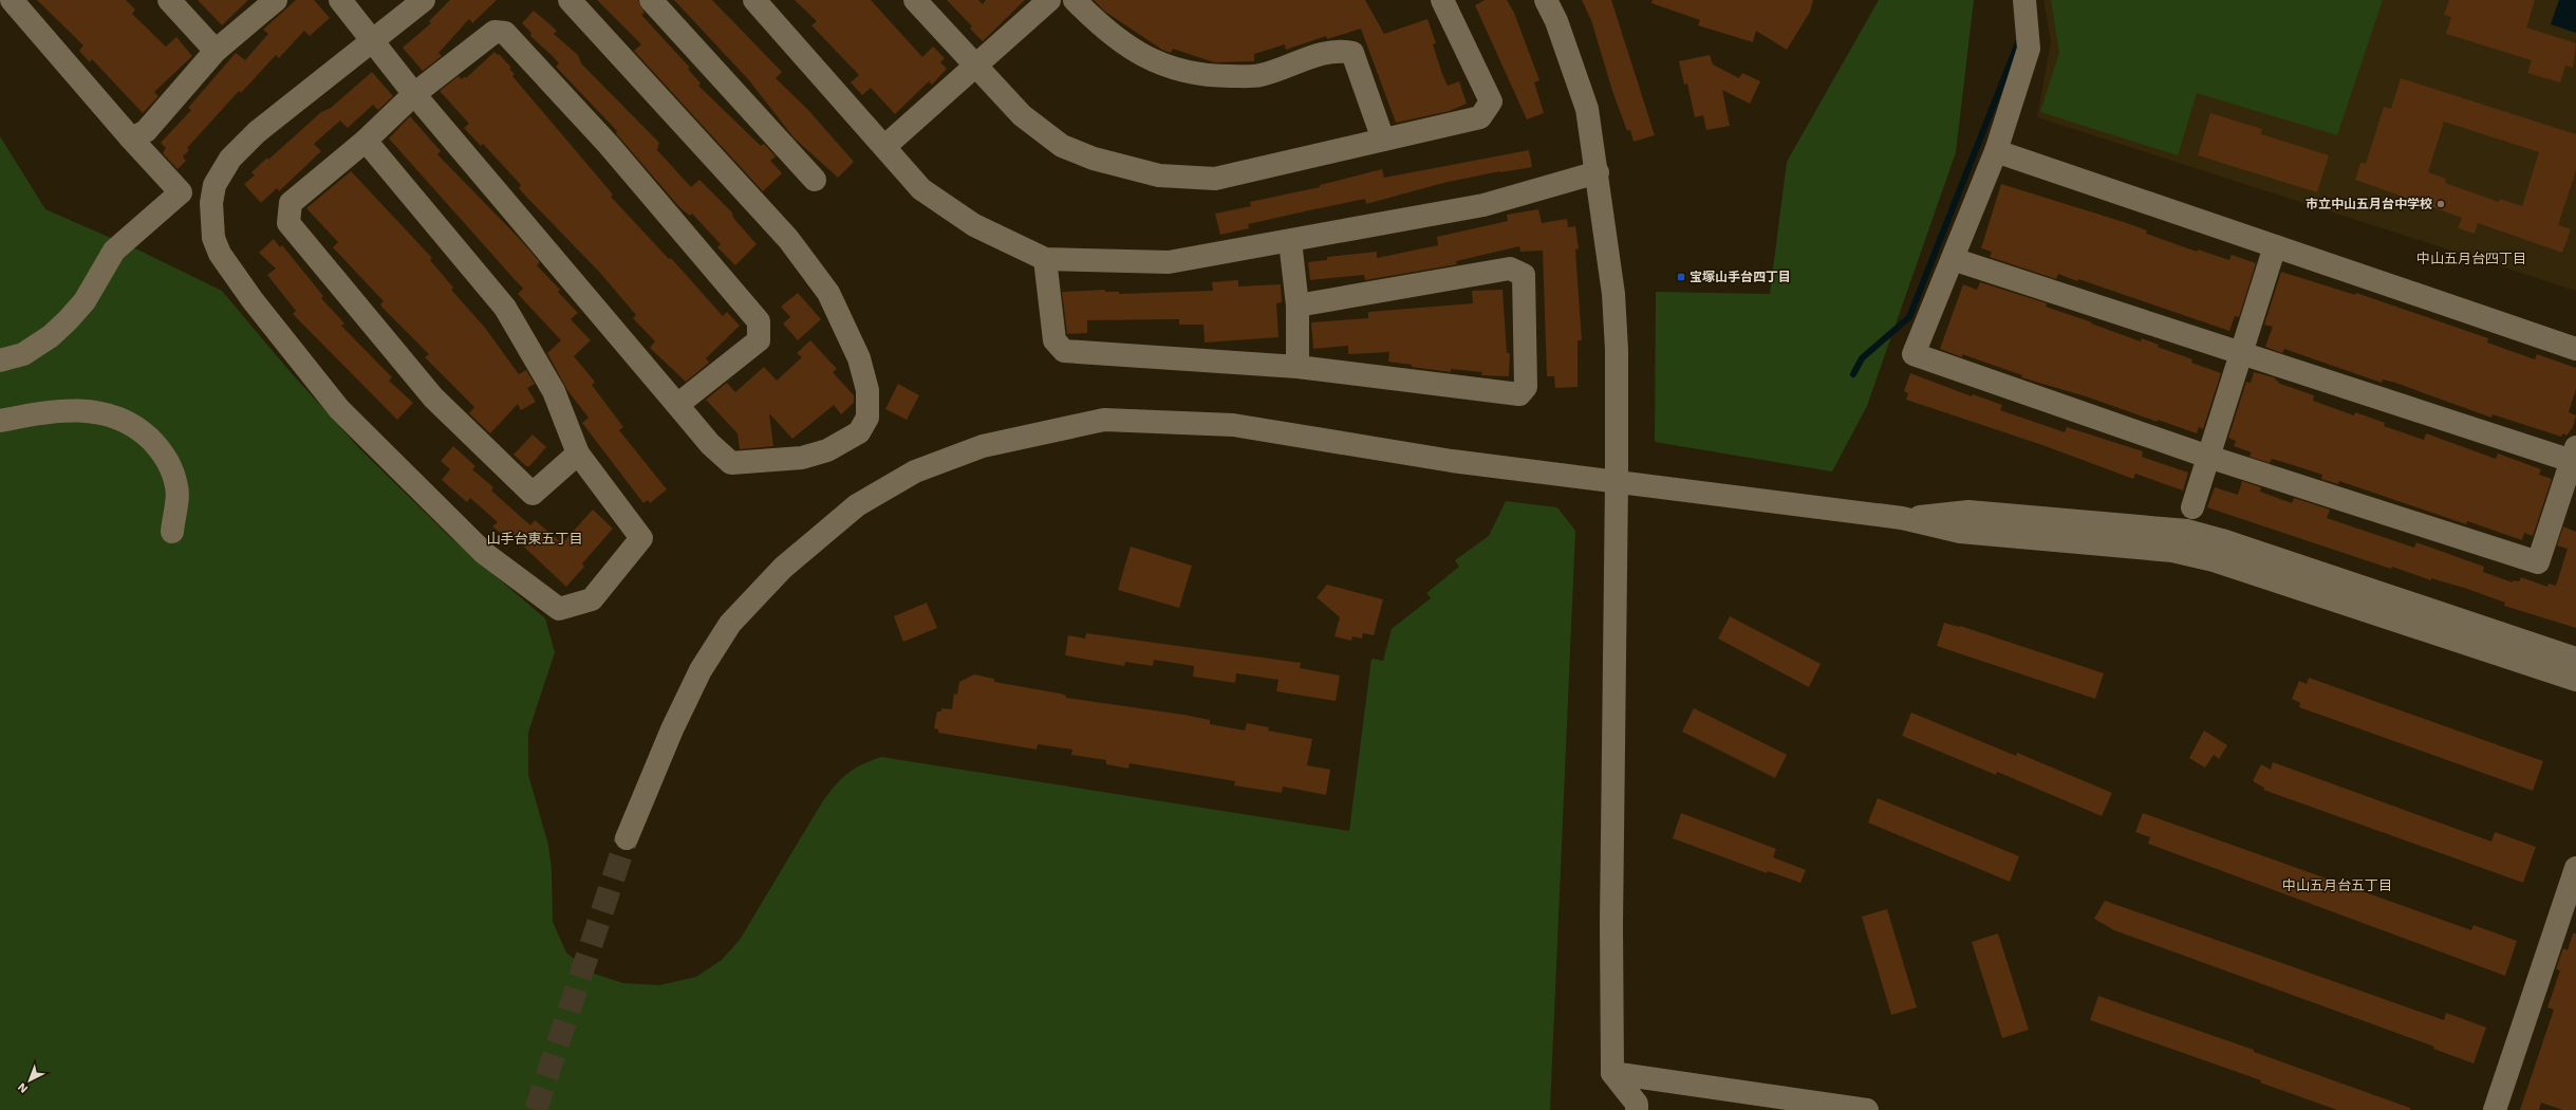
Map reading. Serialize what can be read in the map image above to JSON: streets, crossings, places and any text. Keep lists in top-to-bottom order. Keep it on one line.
{"districts":["中山五月台四丁目","山手台東五丁目","中山五月台五丁目"],"places":{"other":["市立中山五月台中学校"],"transit":["宝塚山手台四丁目"]},"north":"bottom left"}
